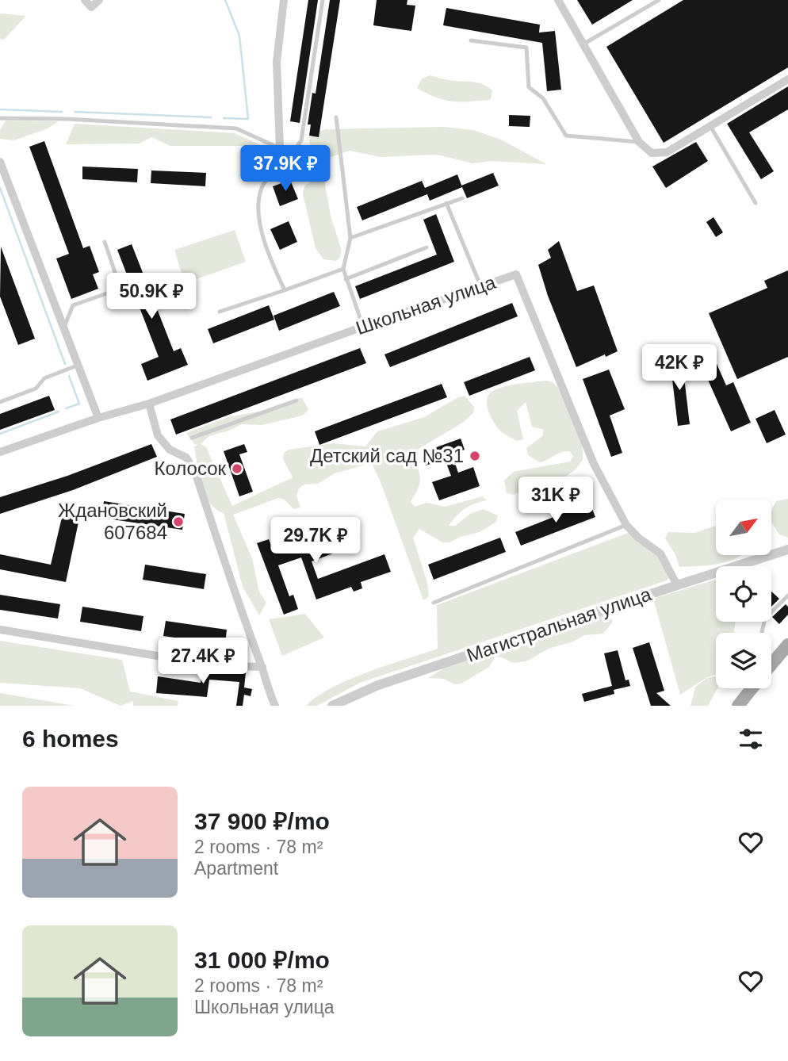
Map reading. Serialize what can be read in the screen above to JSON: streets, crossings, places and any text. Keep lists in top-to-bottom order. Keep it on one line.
{"streets":{"street":["Школьная улица","Магистральная улица"]},"crossings":[["Школьная улица","Магистральная улица"]],"places":["Детский сад №31","Колосок","Ждановский 607684"],"north":"top right","page":{"price":["37.9K ₽","50.9K ₽","42K ₽","31K ₽","29.7K ₽","27.4K ₽"],"heading":"6 homes","list":[{"name":"37 900 ₽/mo","note":"2 rooms · 78 m² · Apartment"},{"name":"31 000 ₽/mo","note":"2 rooms · 78 m² · Школьная улица"}]}}
